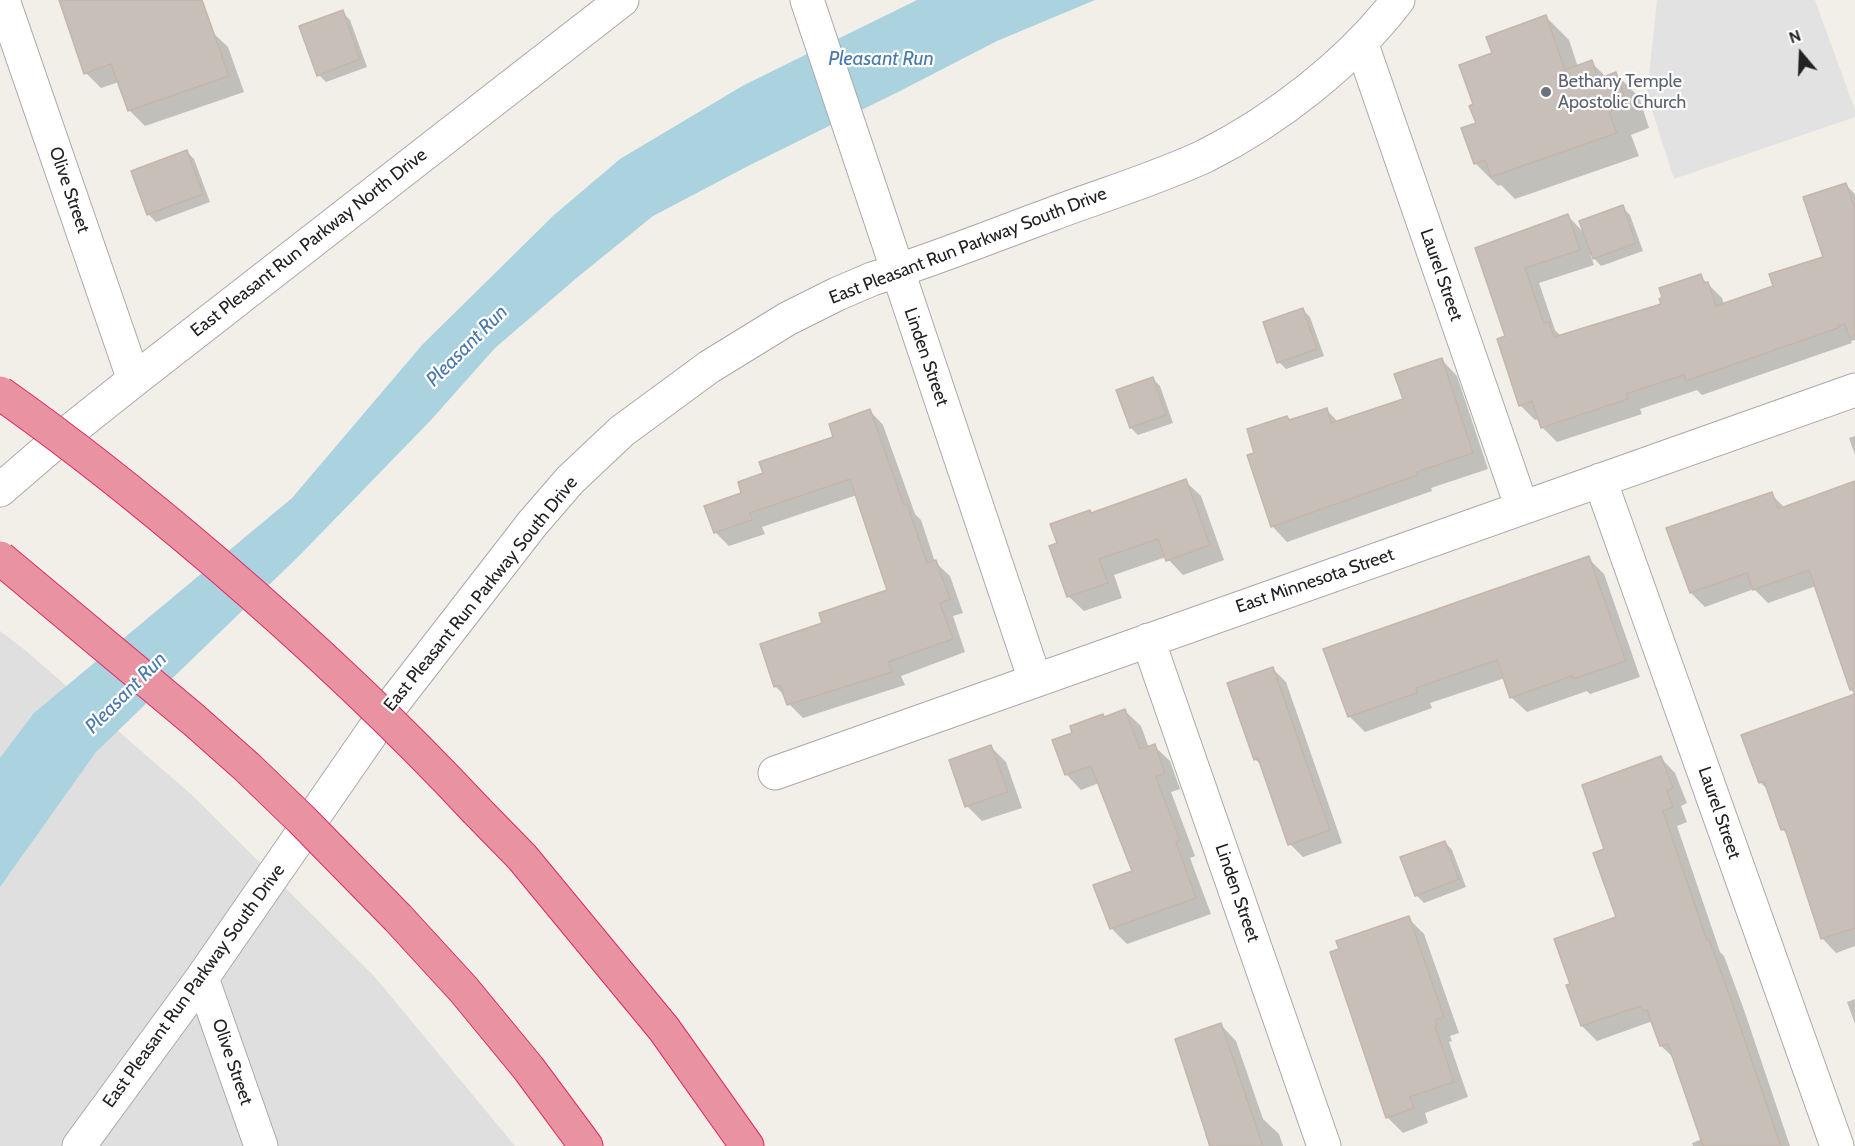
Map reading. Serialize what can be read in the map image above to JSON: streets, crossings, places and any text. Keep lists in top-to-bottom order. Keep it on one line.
{"streets":{"street":["Olive Street","East Pleasant Run Parkway North Drive","East Pleasant Run Parkway South Drive","Laurel Street","Linden Street","East Minnesota Street"]},"crossings":[["Olive Street","East Pleasant Run Parkway North Drive"],["Olive Street","East Pleasant Run Parkway South Drive"],["East Pleasant Run Parkway South Drive","Laurel Street"],["East Pleasant Run Parkway South Drive","Linden Street"],["Laurel Street","East Minnesota Street"],["Linden Street","East Minnesota Street"]],"water":["Pleasant Run"],"places":["Bethany Temple Apostolic Church"],"north":"top"}
